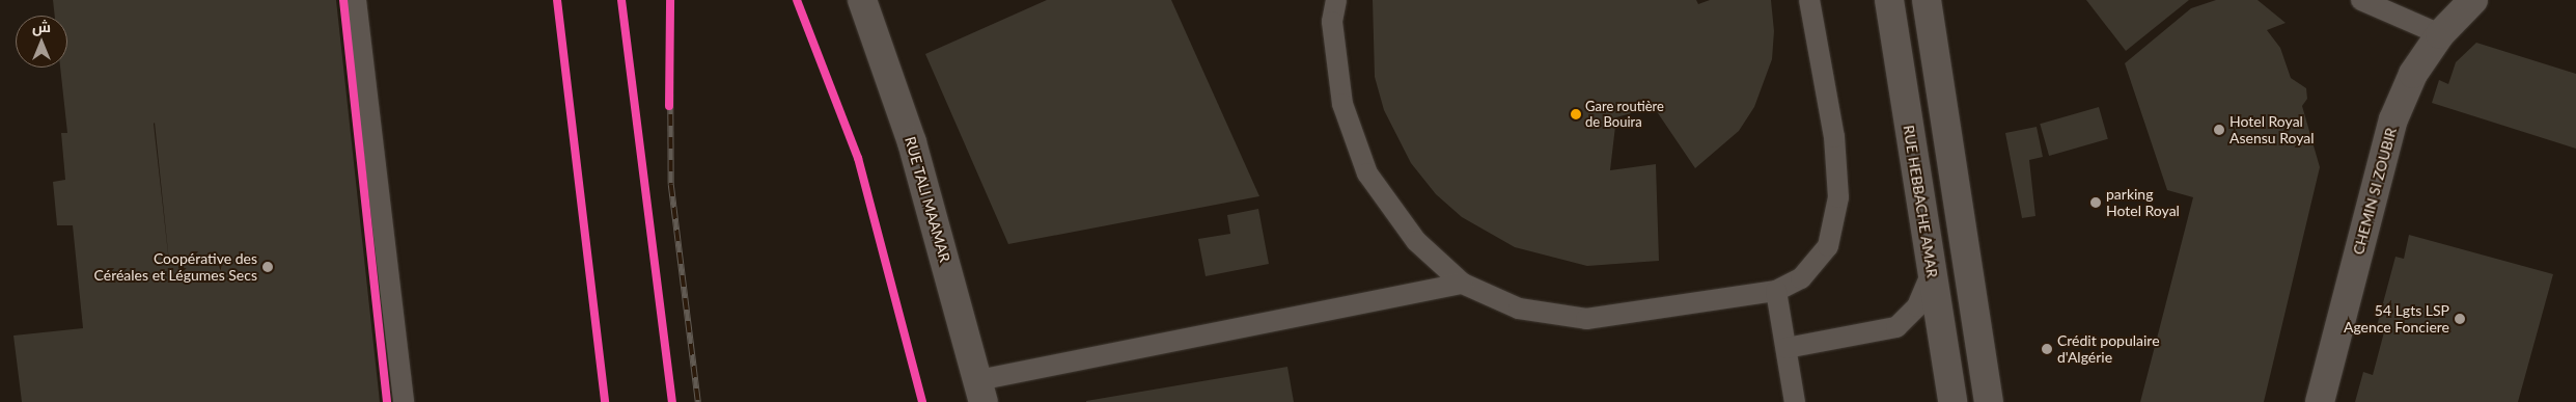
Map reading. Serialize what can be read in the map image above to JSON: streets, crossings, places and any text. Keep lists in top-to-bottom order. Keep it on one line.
{"streets":{"street":["CHEMIN SI ZOUBIR","RUE TALI MAAMAR","RUE HEBBACHE AMAR"]},"places":["Gare routière de Bouira","Hotel Royal Asensu Royal","parking Hotel Royal","Coopérative des Céréales et Légumes Secs","54 Lgts LSP Agence Fonciere","Crédit populaire d'Algérie"],"north":"top"}
